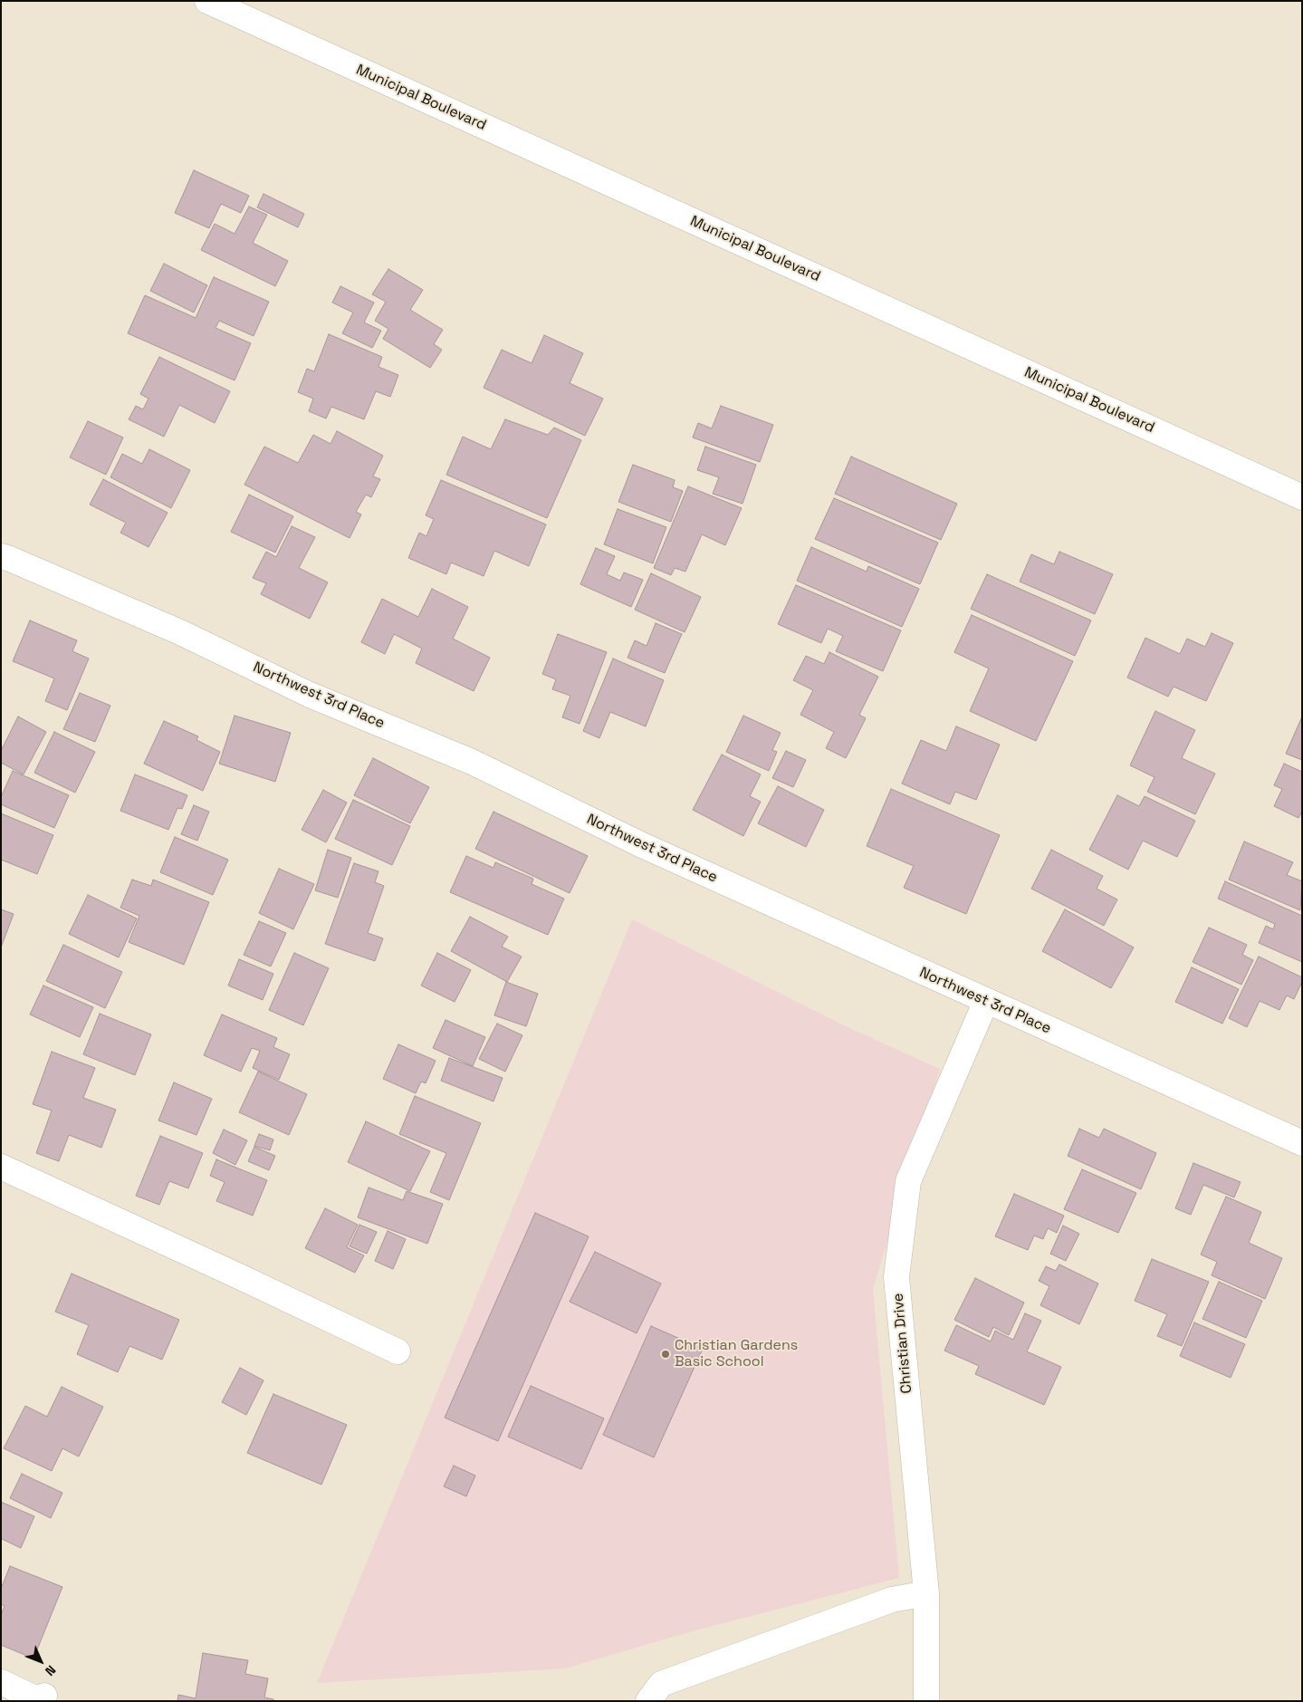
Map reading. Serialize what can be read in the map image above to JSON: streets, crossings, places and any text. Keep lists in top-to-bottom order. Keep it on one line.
{"streets":{"street":["Municipal Boulevard","Northwest 3rd Place","Christian Drive"]},"crossings":[["Northwest 3rd Place","Christian Drive"]],"places":["Christian Gardens Basic School"],"north":"bottom right"}
